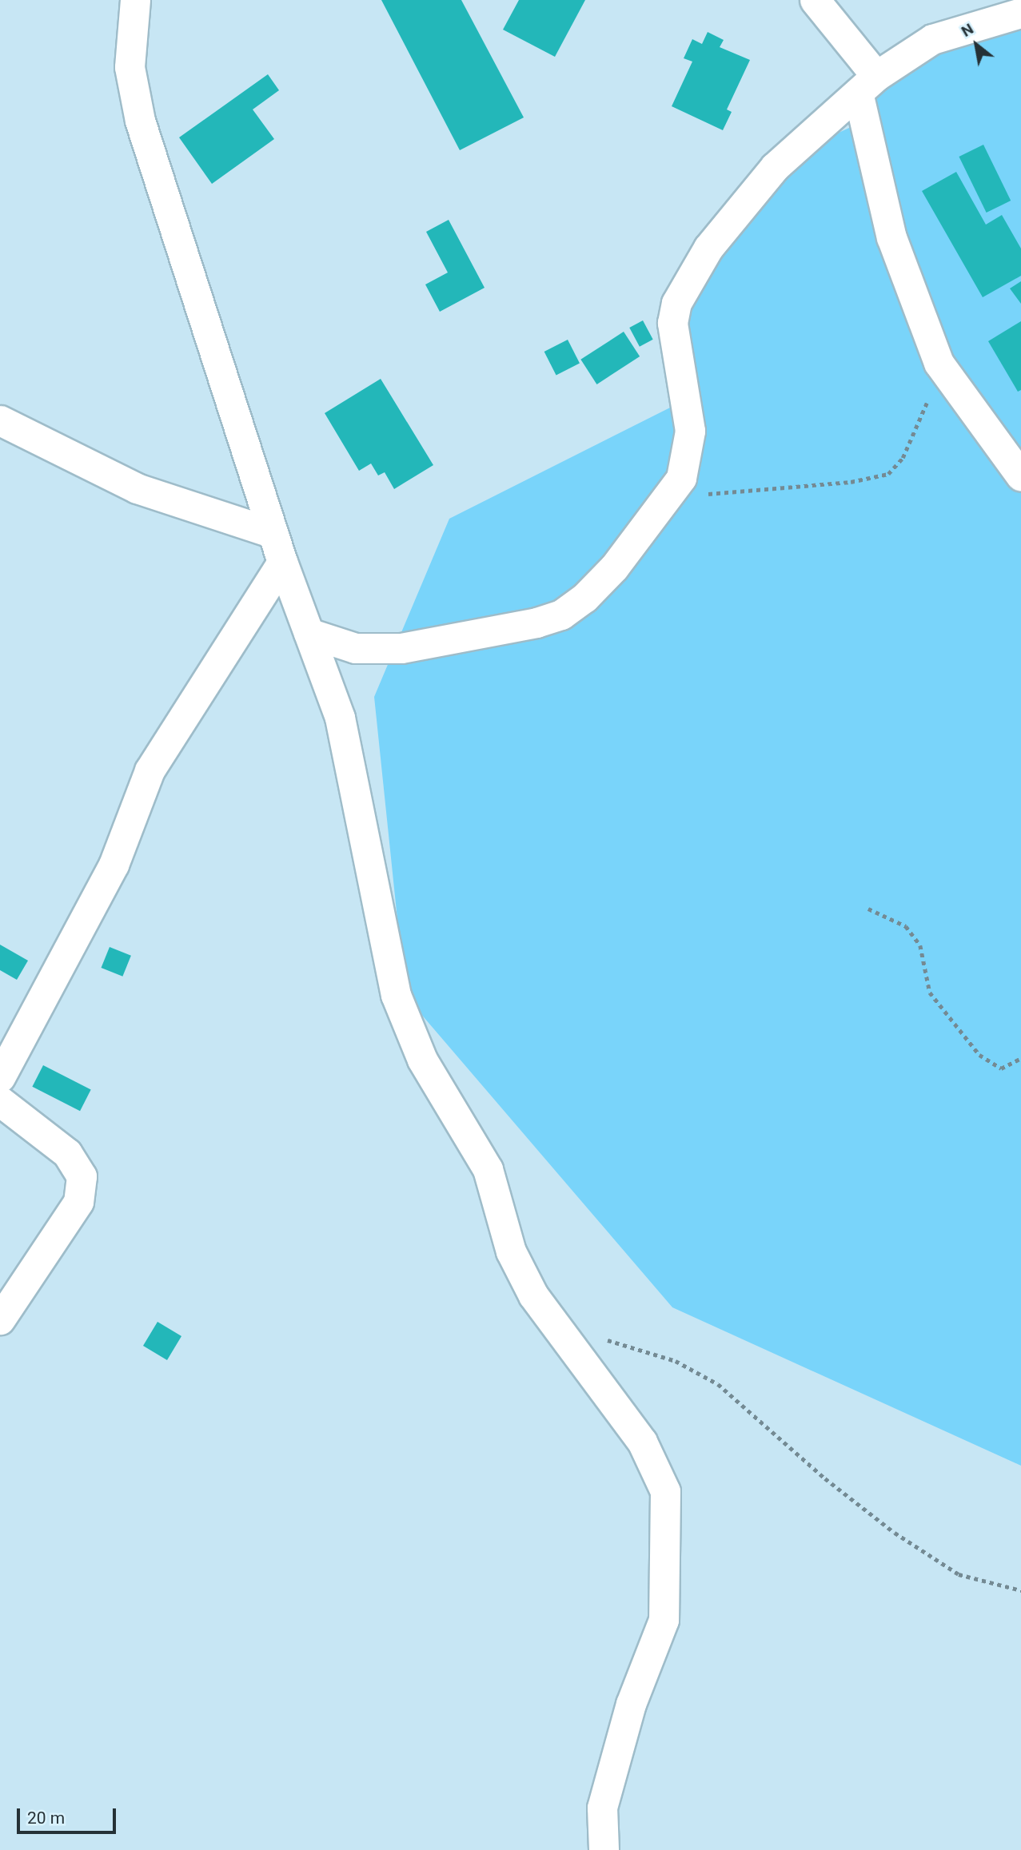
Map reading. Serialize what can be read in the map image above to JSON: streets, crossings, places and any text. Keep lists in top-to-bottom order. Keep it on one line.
{"scale_bar":"20 m","north":"top left"}
